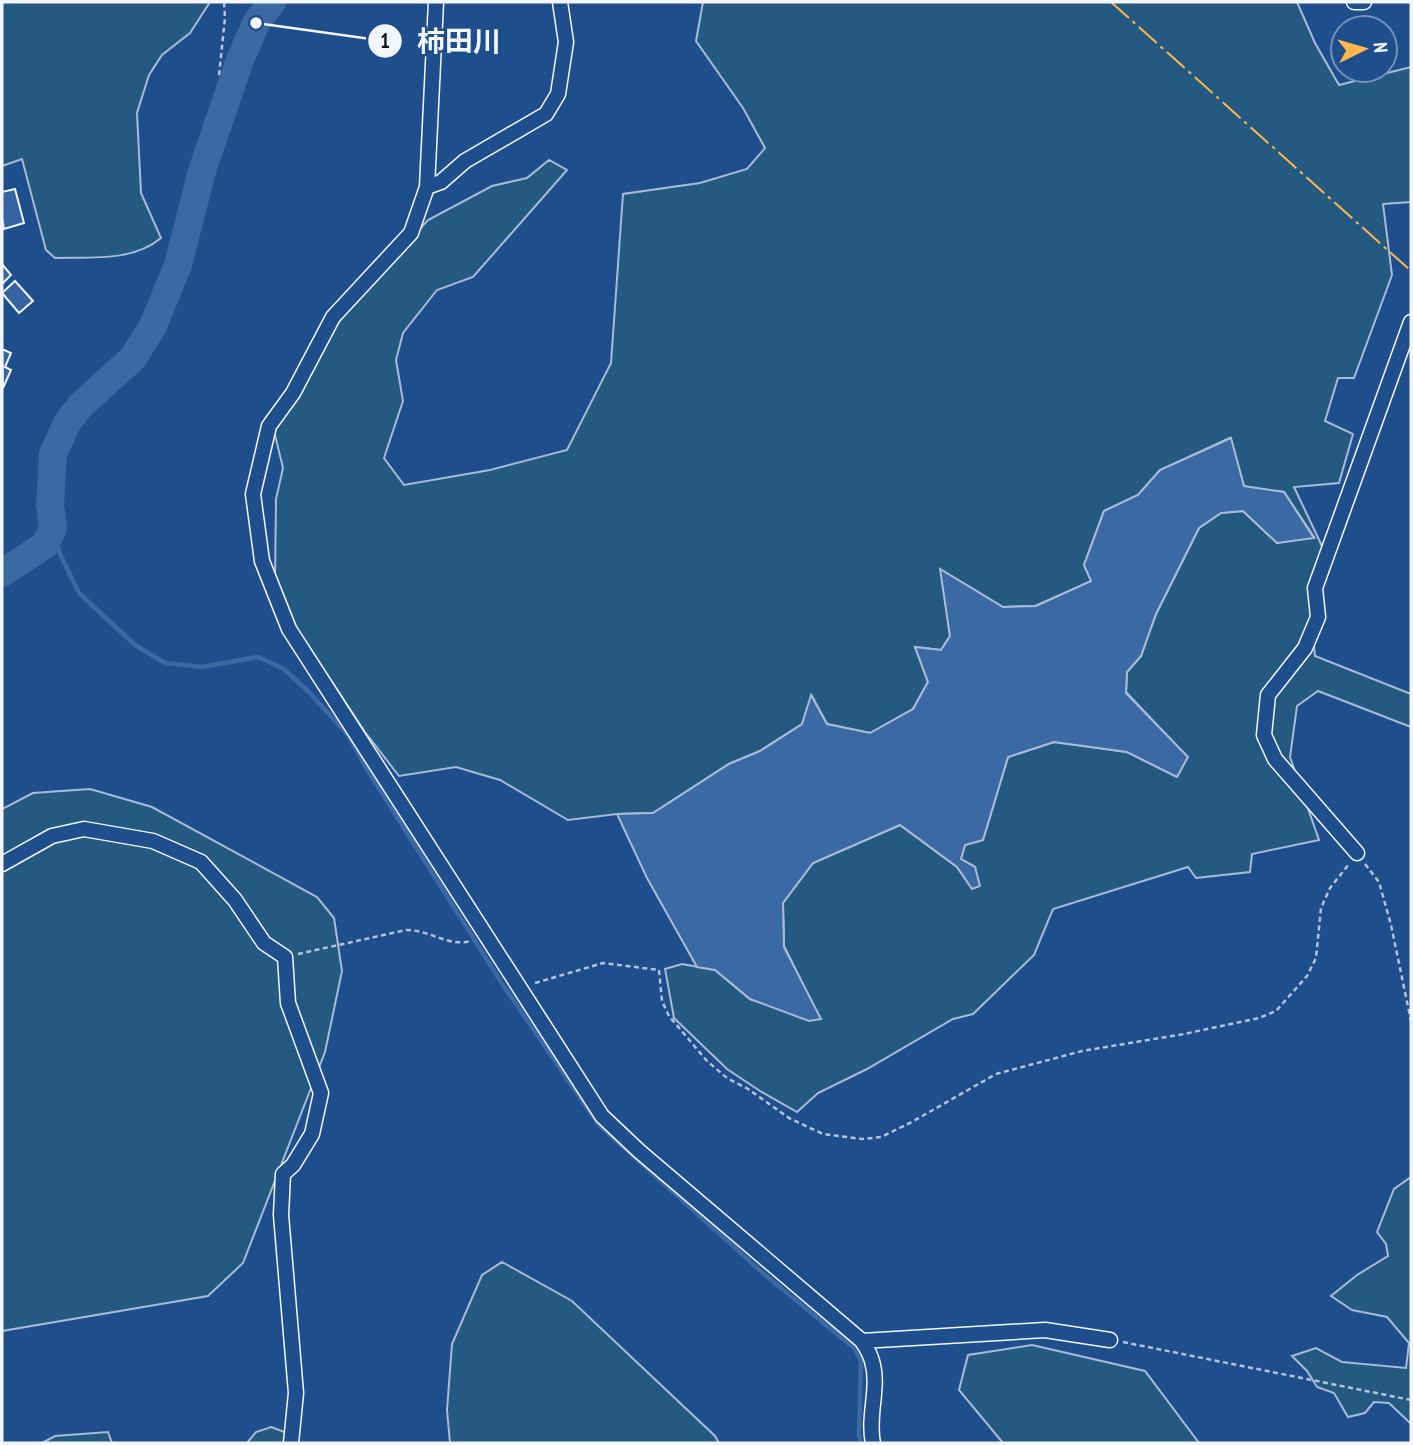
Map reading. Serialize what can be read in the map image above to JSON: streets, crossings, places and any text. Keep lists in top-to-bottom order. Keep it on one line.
{"places":["柿田川"],"north":"right"}
